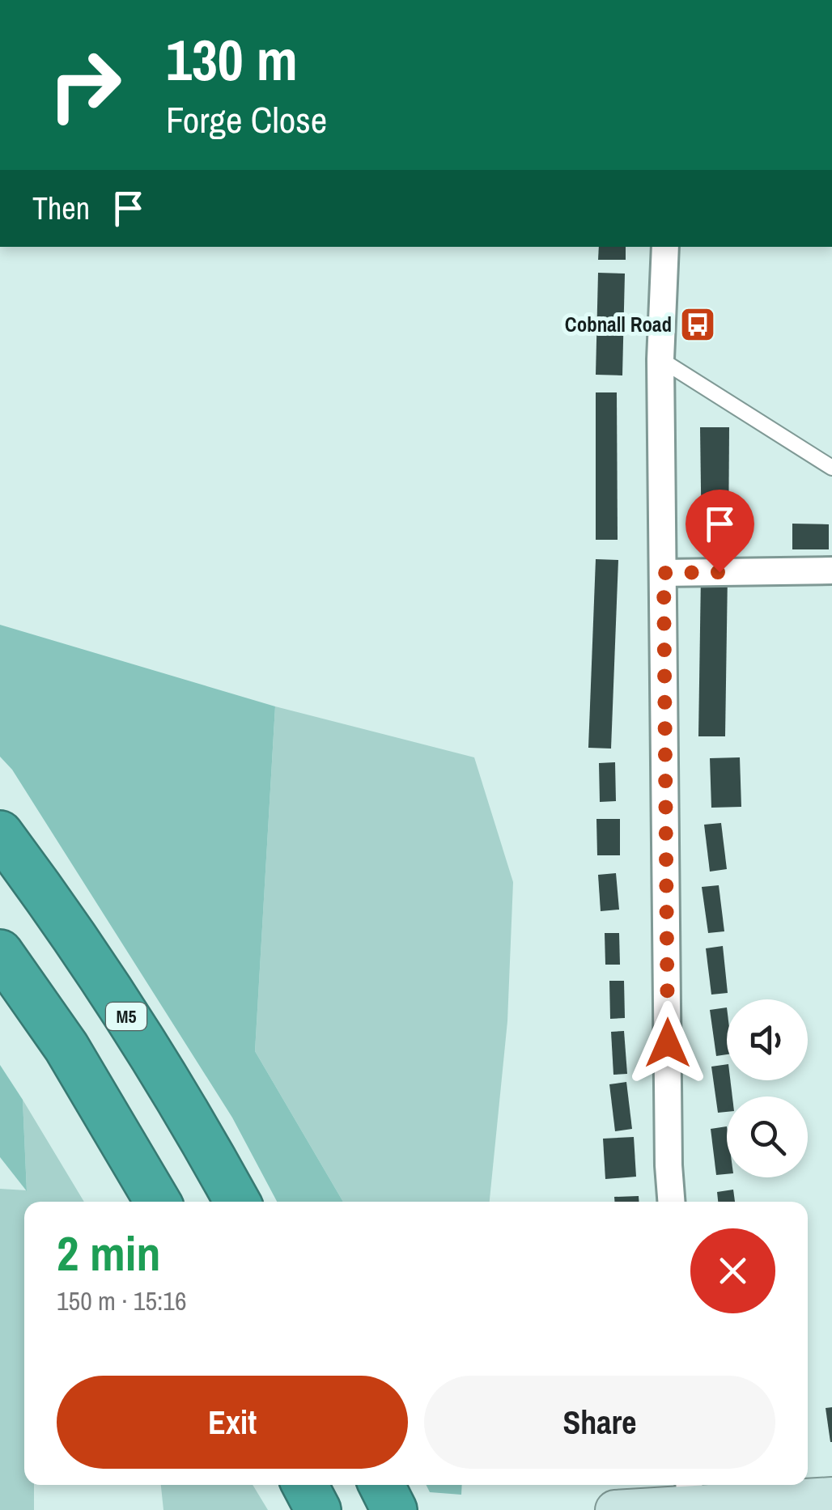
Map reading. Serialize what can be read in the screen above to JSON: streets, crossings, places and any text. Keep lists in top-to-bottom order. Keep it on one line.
{"streets":{"highway":["M5"]},"places":{"bus stop":["Cobnall Road"]},"page":{"turn":["130 m","Forge Close"],"then":"Then","heading":["2 min","150 m · 15:16"],"buttons":["Exit","Share"]}}
